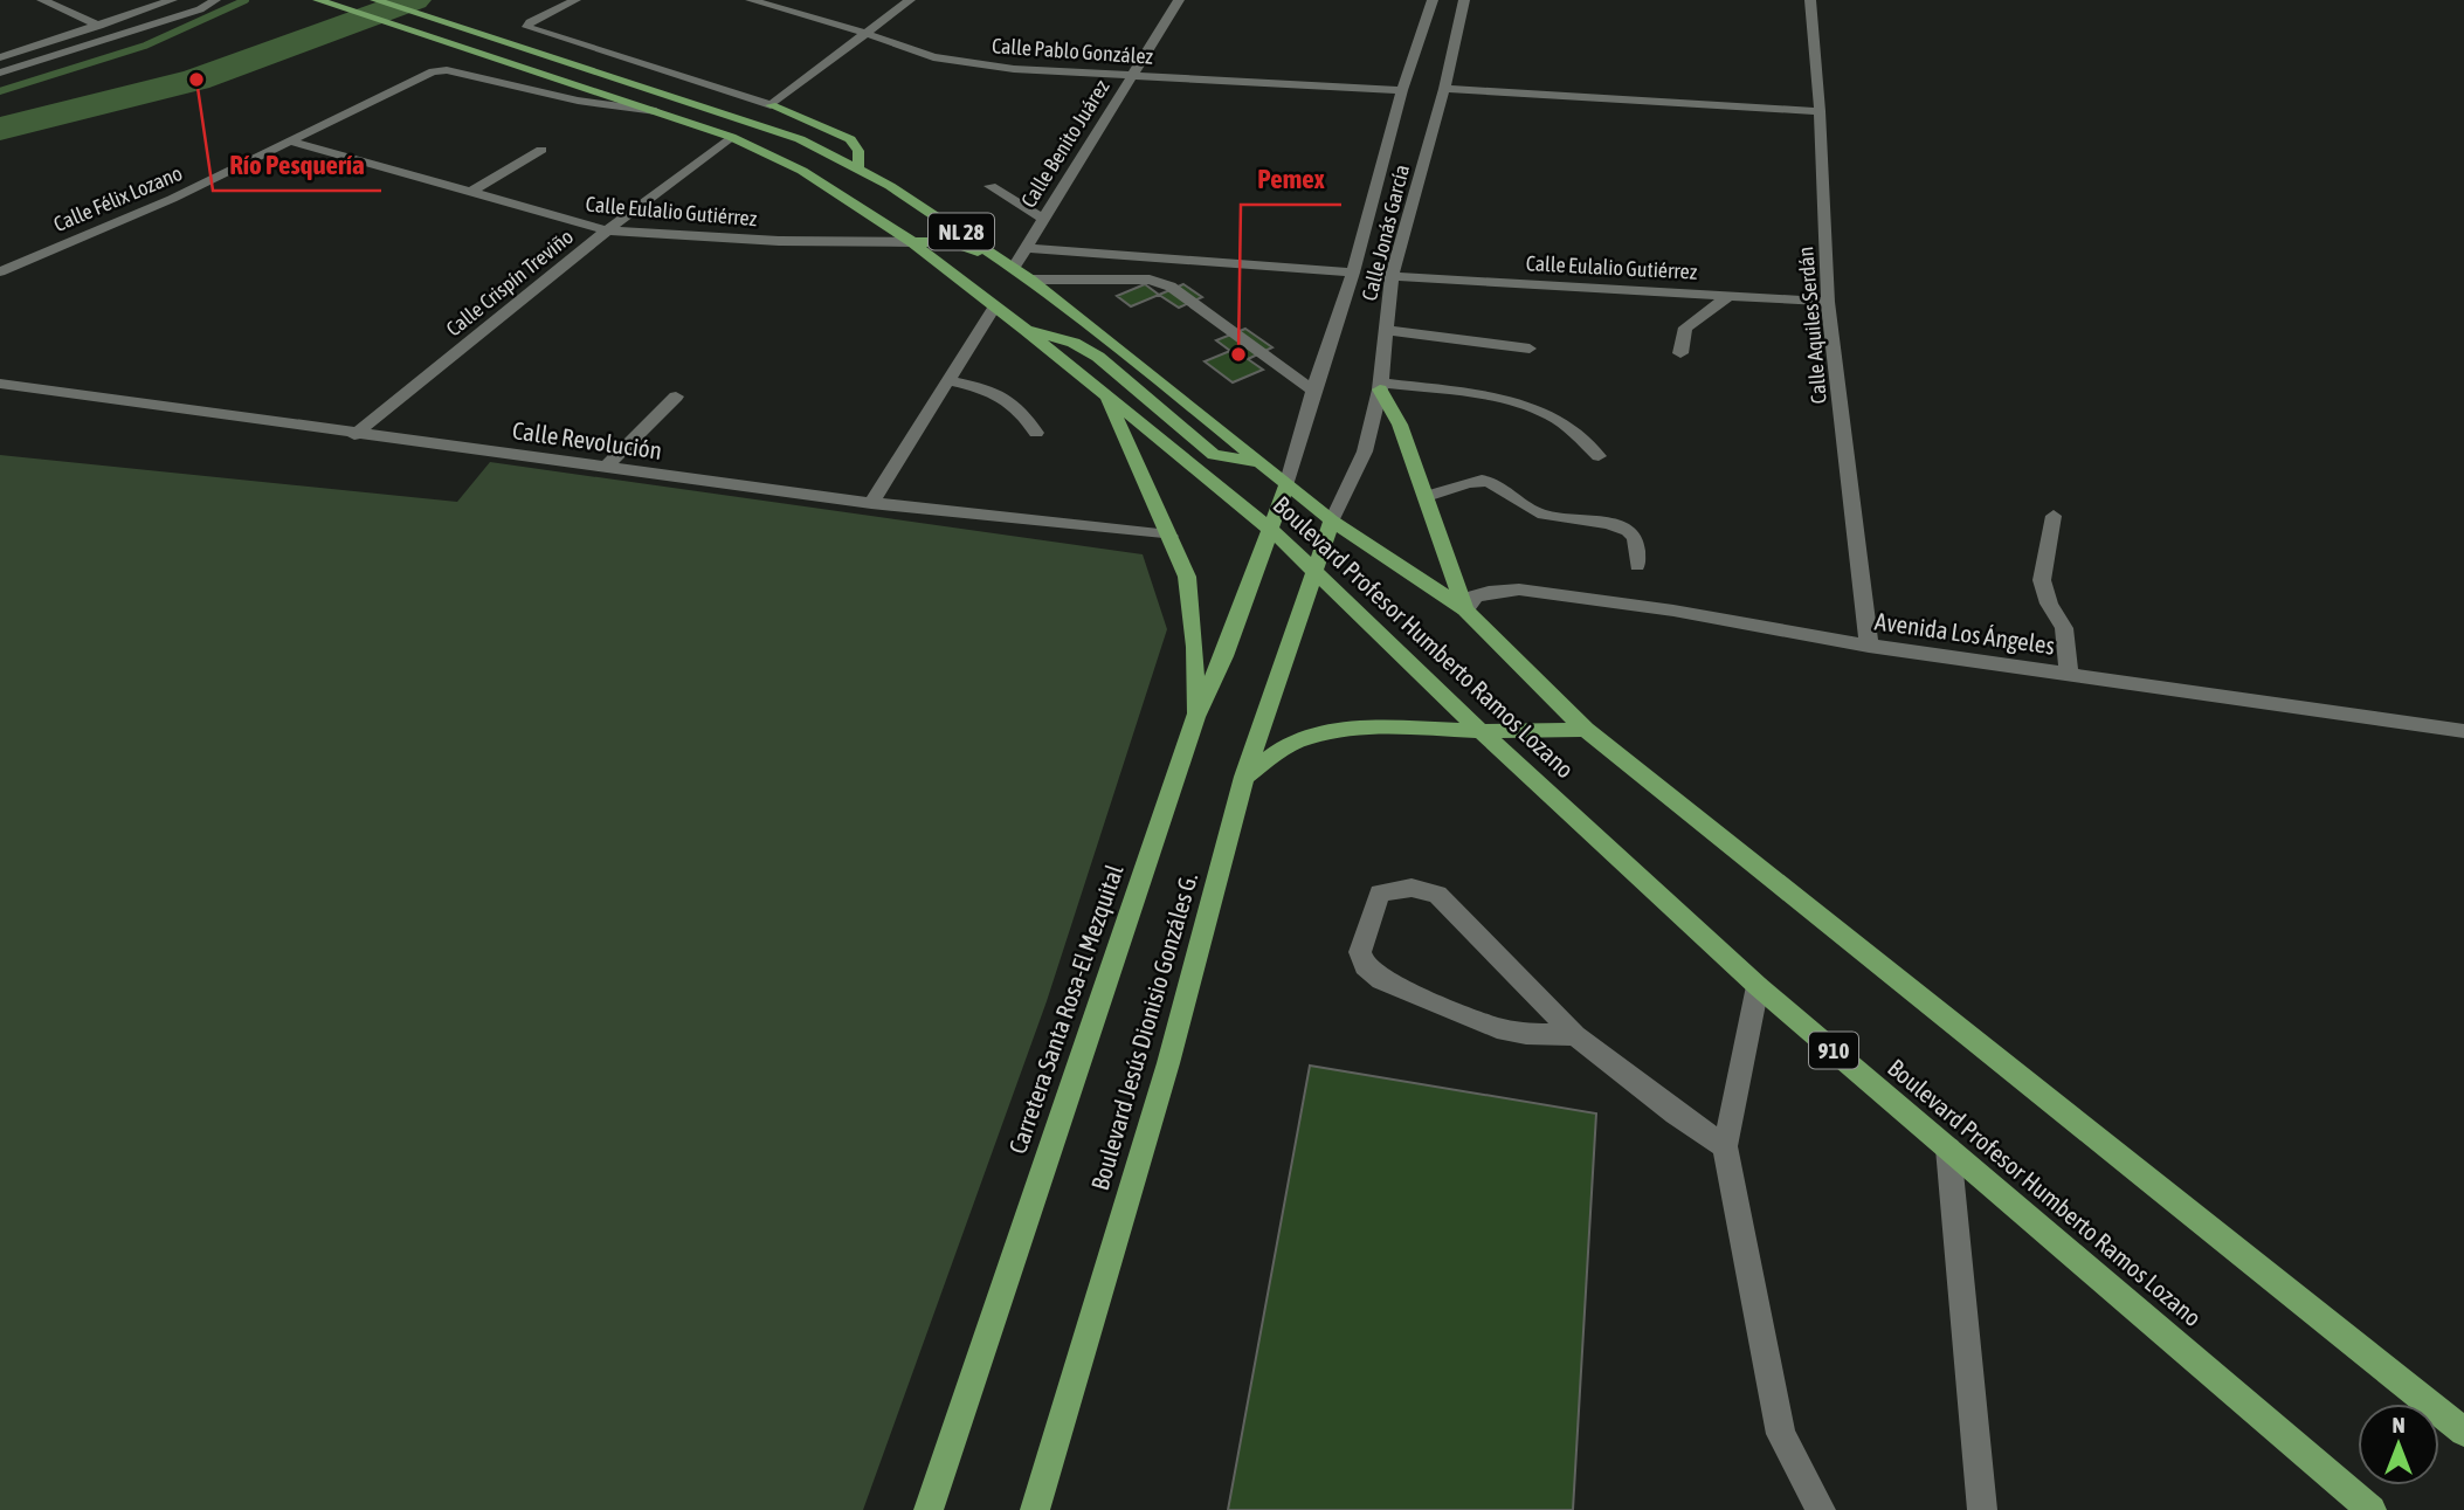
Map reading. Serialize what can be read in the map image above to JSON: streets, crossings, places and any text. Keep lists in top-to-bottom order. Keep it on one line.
{"streets":{"main road":["NL 28","Boulevard Profesor Humberto Ramos Lozano","Carretera Santa Rosa-El Mezquital","Boulevard Jesús Dionisio Gonzáles G.","910"],"street":["Calle Pablo González","Calle Benito Juárez","Calle Félix Lozano","Calle Eulalio Gutiérrez","Calle Jonás García","Calle Crispín Treviño","Calle Aquiles Serdán","Calle Revolución","Avenida Los Ángeles"]},"crossings":[["Calle Pablo González","Calle Benito Juárez"],["Calle Pablo González","Calle Jonás García"],["Calle Benito Juárez","Boulevard Profesor Humberto Ramos Lozano"],["Calle Félix Lozano","Calle Eulalio Gutiérrez"],["Calle Félix Lozano","Boulevard Profesor Humberto Ramos Lozano"],["Calle Eulalio Gutiérrez","Calle Jonás García"],["Calle Eulalio Gutiérrez","Calle Crispín Treviño"],["Calle Eulalio Gutiérrez","Calle Aquiles Serdán"],["Calle Eulalio Gutiérrez","Boulevard Profesor Humberto Ramos Lozano"],["Calle Jonás García","Boulevard Profesor Humberto Ramos Lozano"],["Calle Jonás García","Carretera Santa Rosa-El Mezquital"],["Calle Jonás García","Boulevard Jesús Dionisio Gonzáles G."],["Calle Crispín Treviño","Calle Revolución"],["Calle Crispín Treviño","Boulevard Profesor Humberto Ramos Lozano"],["Calle Aquiles Serdán","Avenida Los Ángeles"],["Avenida Los Ángeles","Boulevard Profesor Humberto Ramos Lozano"],["Boulevard Profesor Humberto Ramos Lozano","Carretera Santa Rosa-El Mezquital"],["Boulevard Profesor Humberto Ramos Lozano","Boulevard Jesús Dionisio Gonzáles G."]],"places":["Río Pesquería","Pemex"],"north":"top"}
